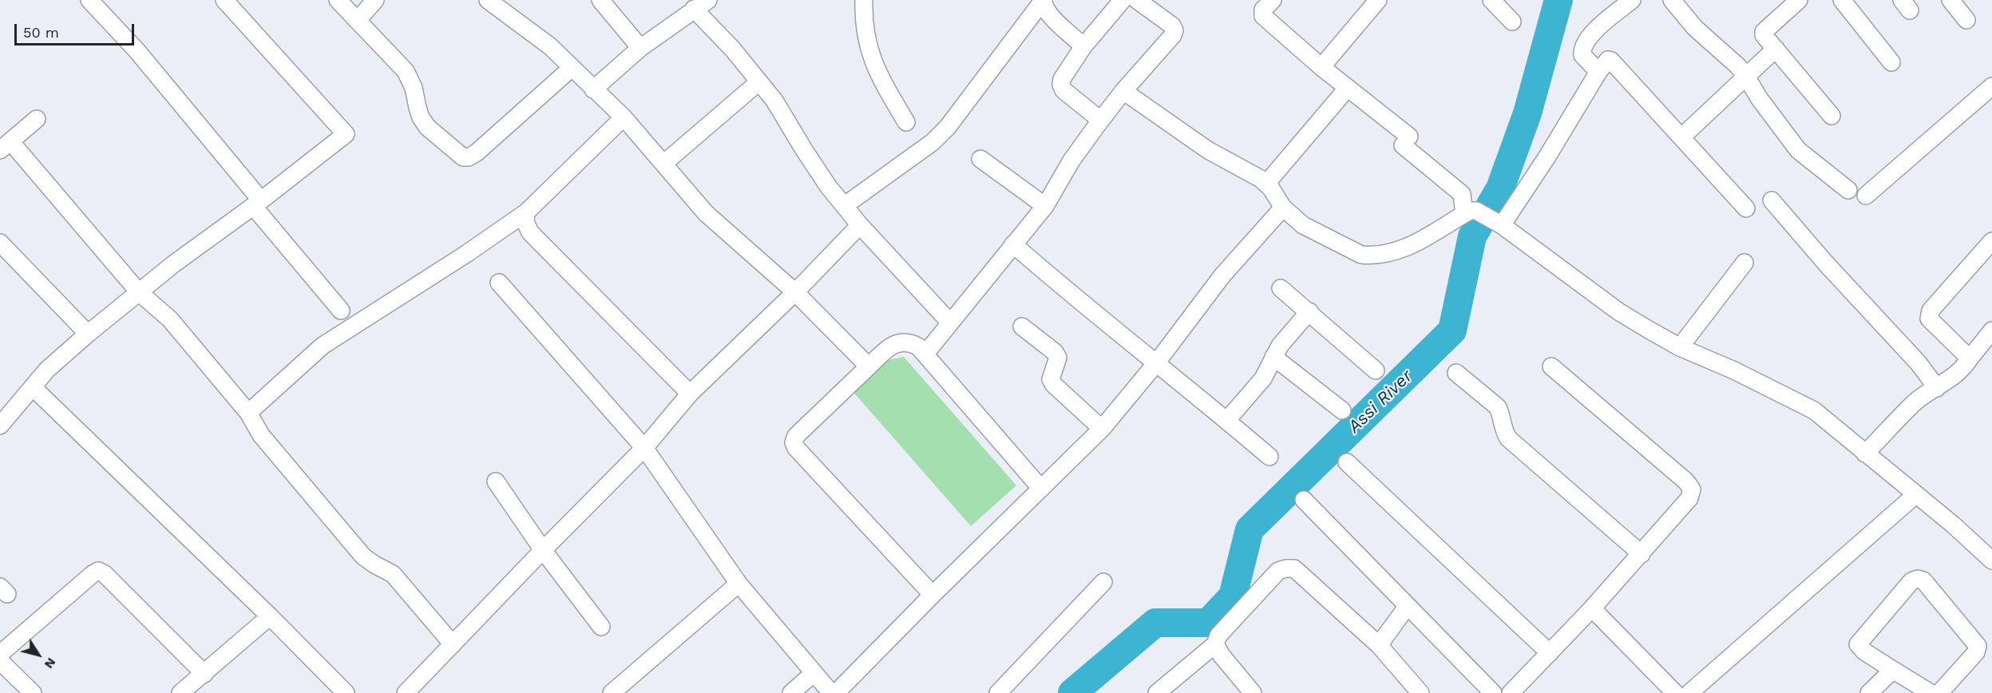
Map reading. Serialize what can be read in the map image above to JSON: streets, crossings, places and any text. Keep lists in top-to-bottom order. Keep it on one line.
{"water":["Assi River"],"scale_bar":"50 m","north":"bottom right"}
